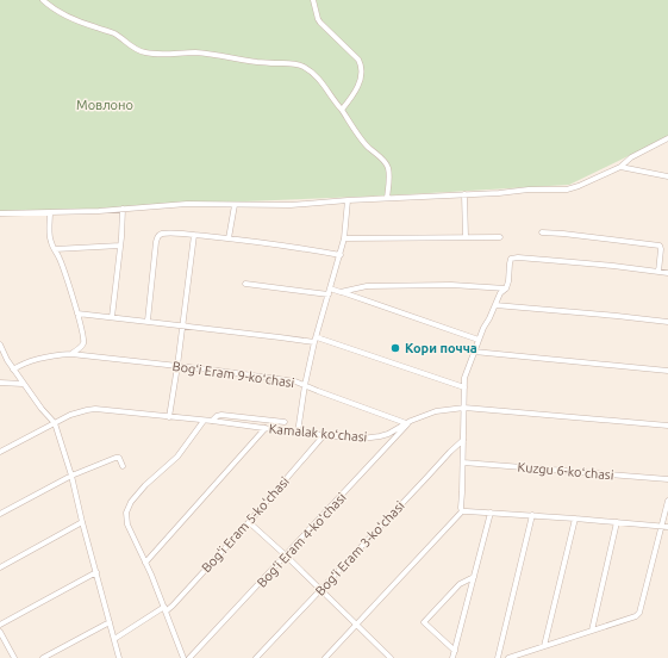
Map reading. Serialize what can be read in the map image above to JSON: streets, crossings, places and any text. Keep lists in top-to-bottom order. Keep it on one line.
{"streets":{"street":["Bogʻi Eram 9-koʻchasi","Kamalak koʻchasi","Kuzgu 6-koʻchasi","Bogʻi Eram 5-koʻchasi","Bogʻi Eram 4-koʻchasi","Bogʻi Eram 3-koʻchasi"]},"crossings":[["Kamalak koʻchasi","Bogʻi Eram 5-koʻchasi"],["Kamalak koʻchasi","Bogʻi Eram 4-koʻchasi"]],"parks":["Мовлоно"],"places":["Кори почча"]}
